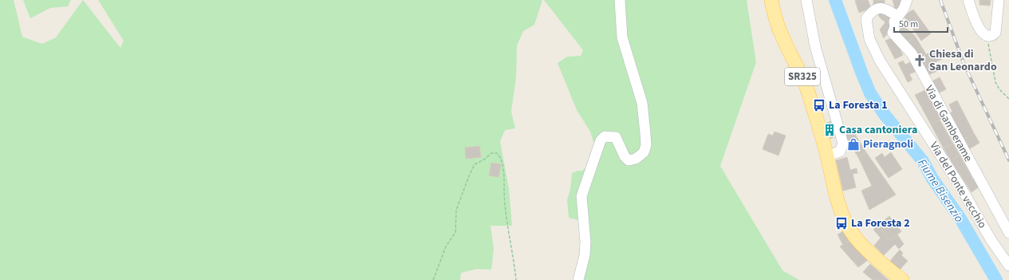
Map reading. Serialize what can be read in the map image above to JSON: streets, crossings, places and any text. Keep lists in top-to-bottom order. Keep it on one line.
{"streets":{"main road":["SR325"],"street":["Via di Gamberame","Via del Ponte vecchio"]},"crossings":[["Via di Gamberame","Via del Ponte vecchio"]],"water":["Fiume Bisenzio"],"places":{"church":["Chiesa di San Leonardo"],"bus stop":["La Foresta 1","La Foresta 2"],"building":["Casa cantoniera"],"shop":["Pieragnoli"]},"scale_bar":"50 m"}
